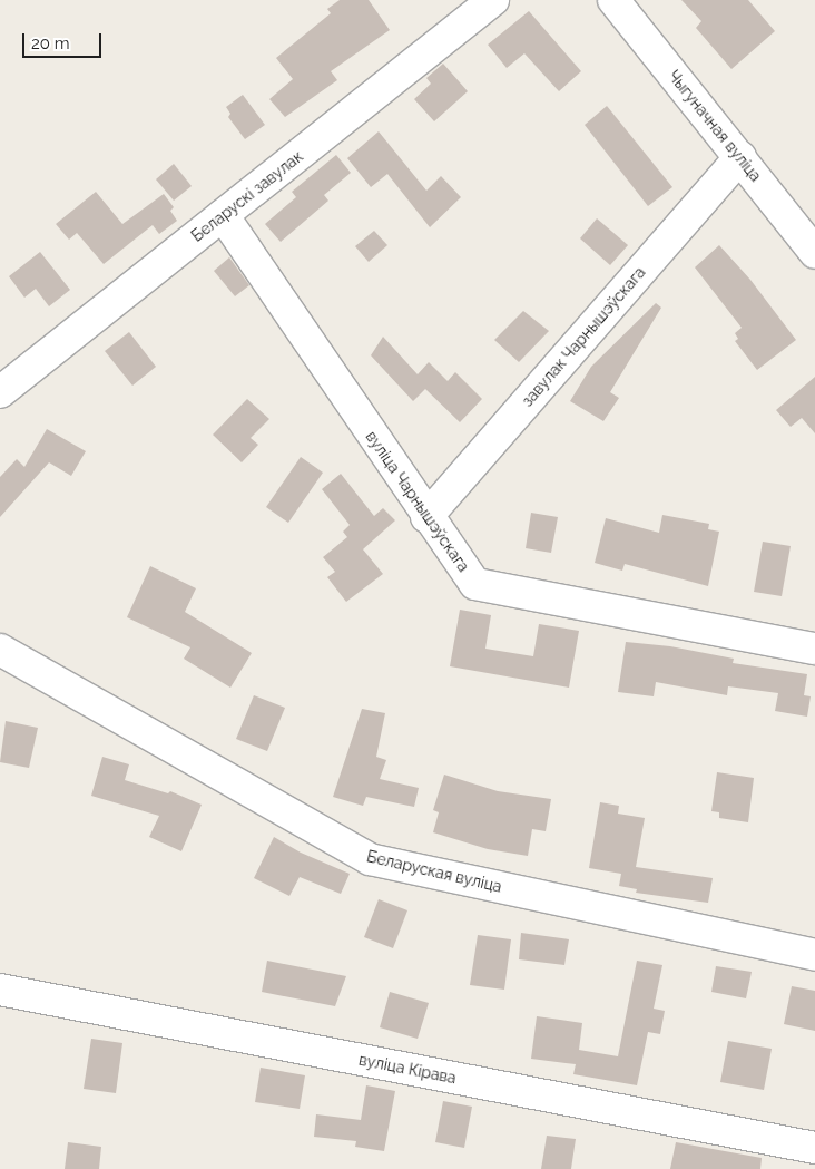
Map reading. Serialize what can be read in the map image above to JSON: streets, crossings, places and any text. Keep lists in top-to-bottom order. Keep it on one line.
{"streets":{"street":["Чыгуначная вуліца","Беларускі завулак","завулак Чарнышэўскага","вуліца Чарнышэўскага","Беларуская вуліца","вуліца Кірава"]},"crossings":[["Чыгуначная вуліца","завулак Чарнышэўскага"],["Беларускі завулак","вуліца Чарнышэўскага"],["завулак Чарнышэўскага","вуліца Чарнышэўскага"]],"scale_bar":"20 m"}
